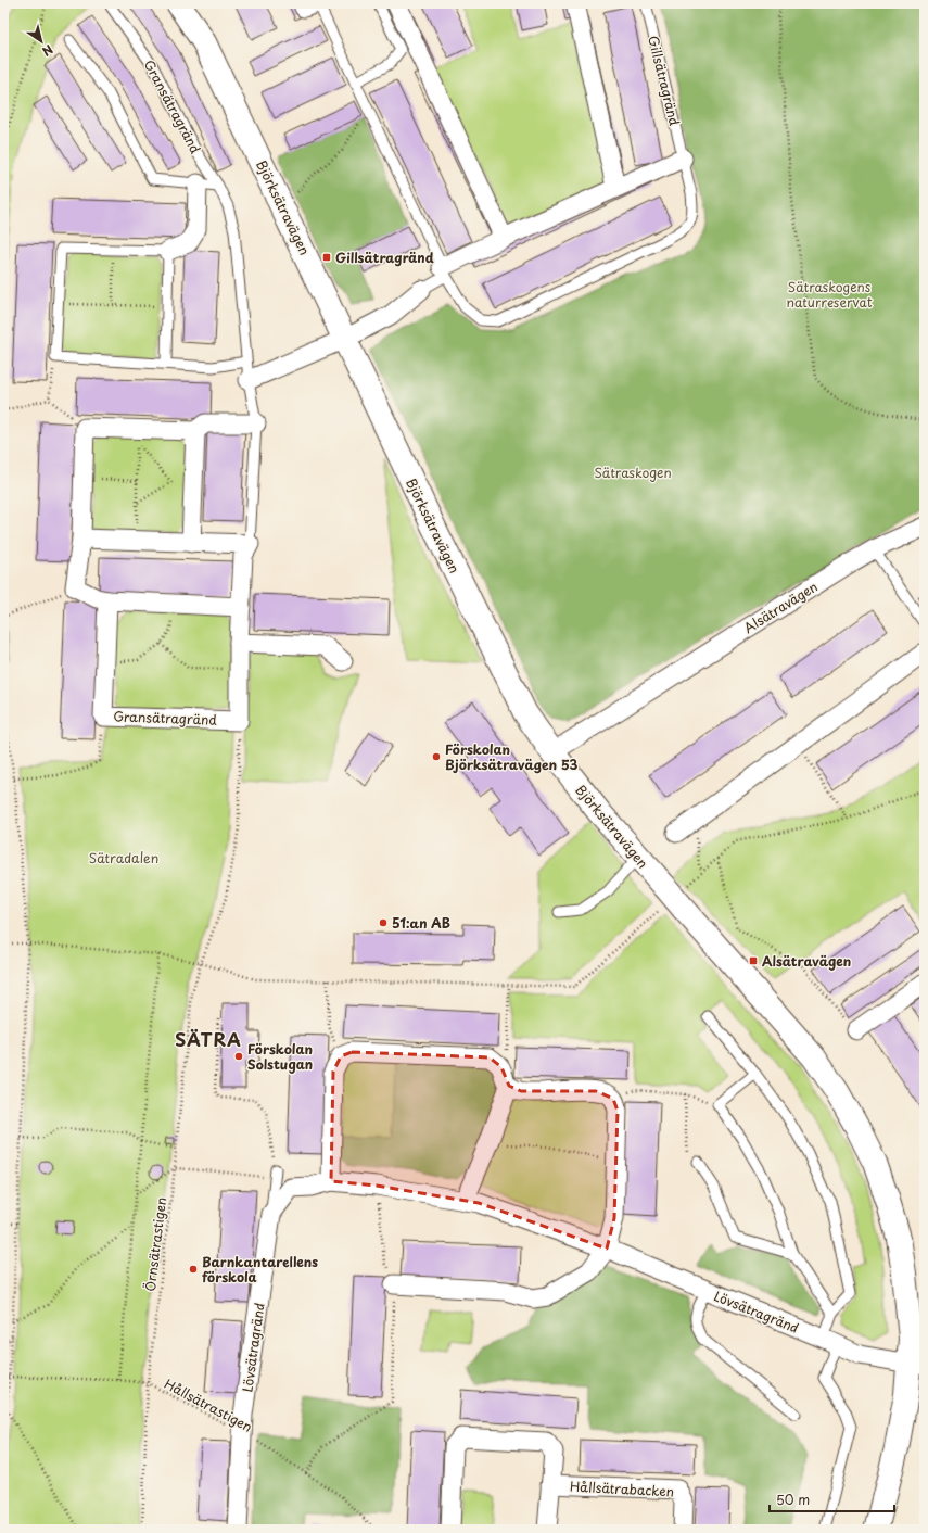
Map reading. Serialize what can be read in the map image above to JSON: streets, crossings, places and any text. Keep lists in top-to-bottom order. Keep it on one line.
{"streets":{"street":["Gillsätragränd","Gransätragränd","Björksätravägen","Alsätravägen","Lövsätragränd","Hållsätrabacken"],"path":["Örnsätrastigen","Hållsätrastigen"]},"crossings":[["Gransätragränd","Örnsätrastigen"],["Björksätravägen","Alsätravägen"],["Björksätravägen","Lövsätragränd"],["Örnsätrastigen","Hållsätrastigen"],["Lövsätragränd","Hållsätrastigen"]],"districts":["SÄTRA"],"parks":["Sätraskogens naturreservat","Sätraskogen","Sätradalen"],"places":{"transit":["Gillsätragränd","Alsätravägen"],"other":["Förskolan Björksätravägen 53","51:an AB","Förskolan Solstugan","Barnkantarellens förskola"]},"scale_bar":"50 m","north":"bottom right"}
